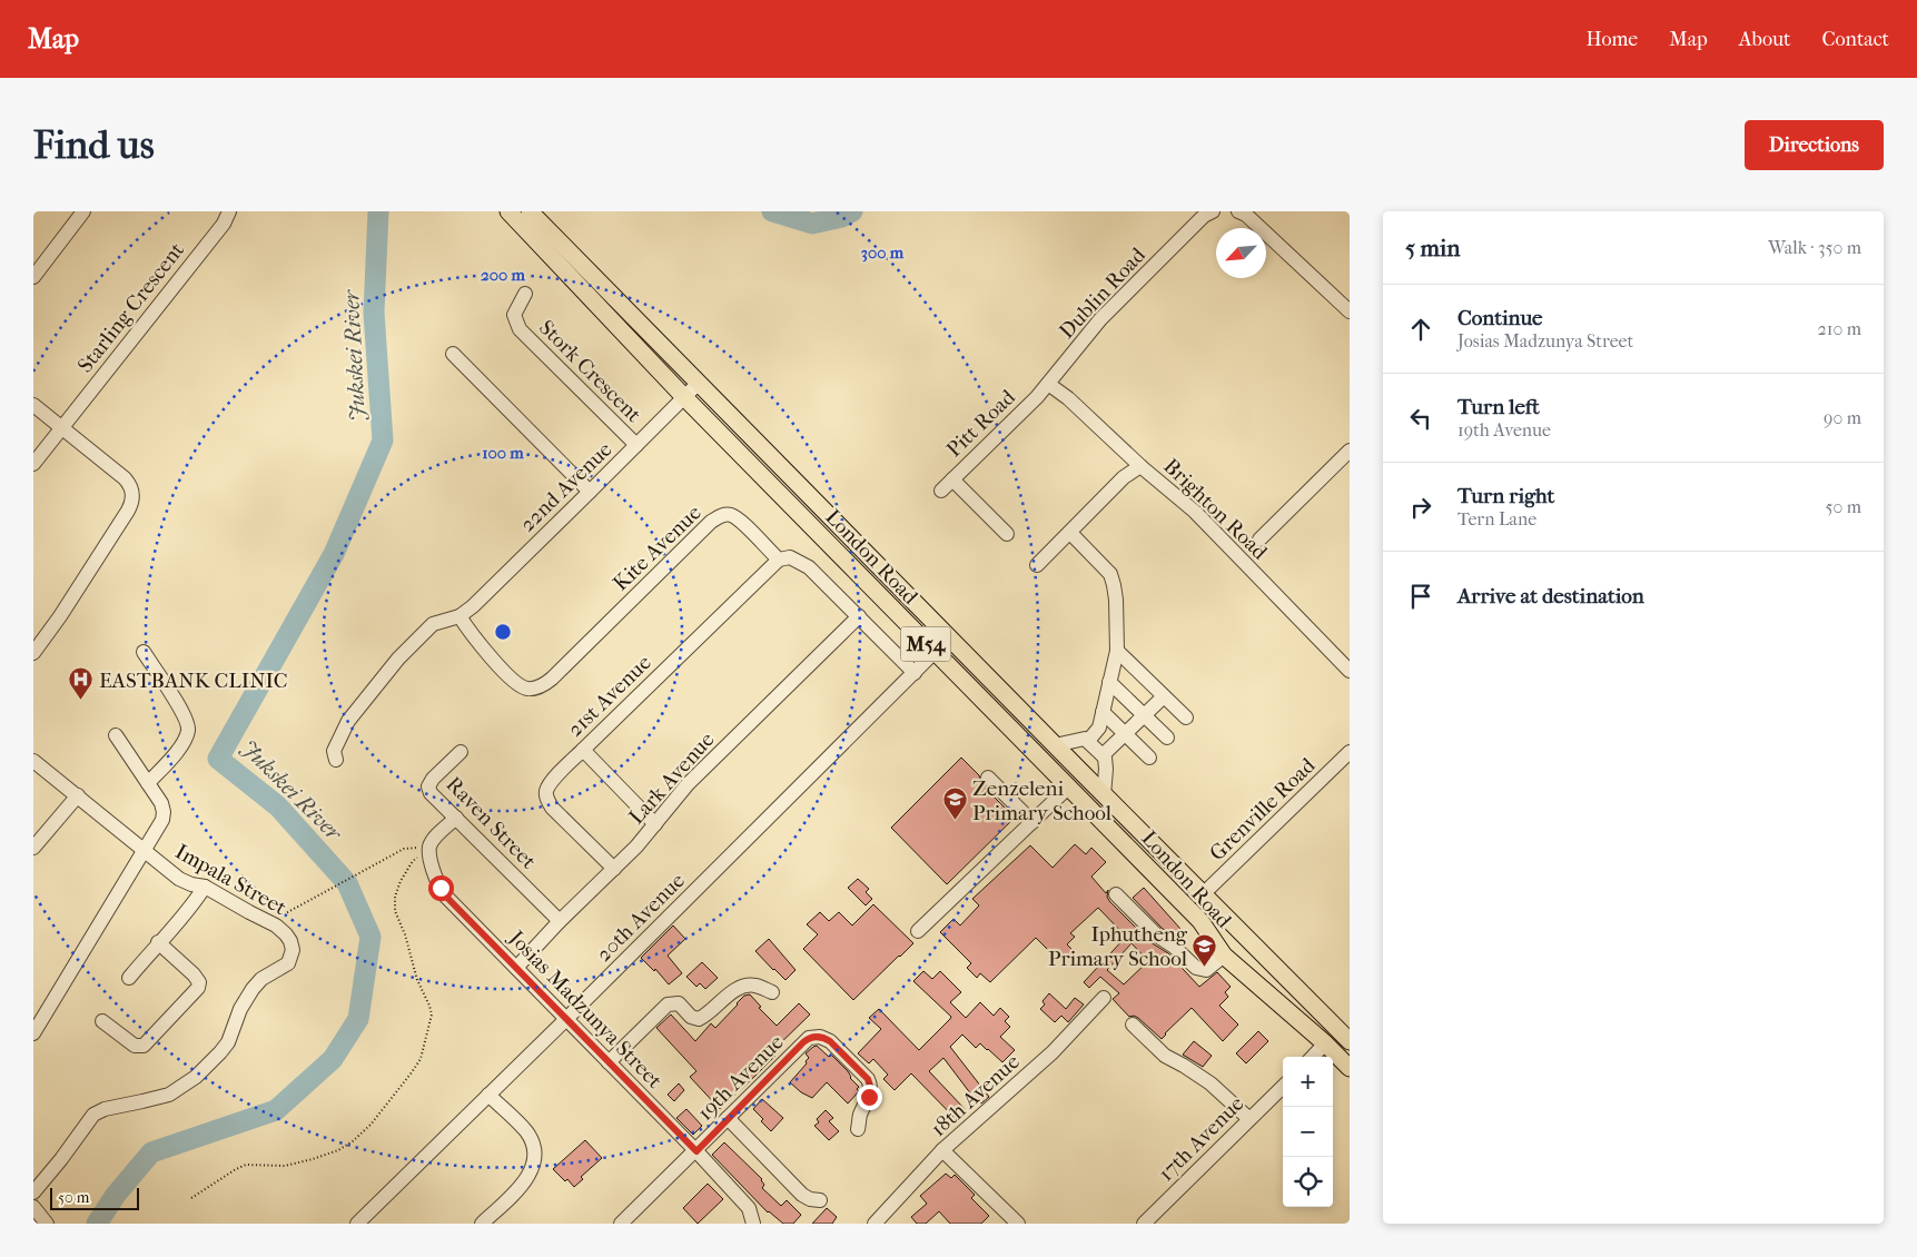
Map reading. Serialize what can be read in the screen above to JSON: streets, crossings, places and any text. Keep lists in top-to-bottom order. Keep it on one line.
{"streets":{"main road":["London Road","M54"],"street":["Dublin Road","Starling Crescent","Stork Crescent","Pitt Road","22nd Avenue","Brighton Road","Kite Avenue","21st Avenue","Lark Avenue","Grenville Road","Raven Street","Impala Street","20th Avenue","Josias Madzunya Street","19th Avenue","18th Avenue","17th Avenue"]},"crossings":[["Dublin Road","Pitt Road"],["Dublin Road","Brighton Road"],["Stork Crescent","22nd Avenue"],["Pitt Road","Brighton Road"],["22nd Avenue","Kite Avenue"],["22nd Avenue","London Road"],["Kite Avenue","21st Avenue"],["London Road","Grenville Road"],["London Road","20th Avenue"],["21st Avenue","Lark Avenue"],["Lark Avenue","Raven Street"],["Lark Avenue","Josias Madzunya Street"],["20th Avenue","Josias Madzunya Street"],["Josias Madzunya Street","19th Avenue"]],"water":["Jukskei River"],"places":{"hospital":["EASTBANK CLINIC"],"school or university":["Zenzeleni Primary School","Iphutheng Primary School"]},"scale_bar":"50 m","north":"bottom left","page":{"header":"Map","nav":["Home","Map","About","Contact"],"buttons":"Directions","title":"Find us","heading":["5 min","Walk · 350 m"],"list":[["Continue","Josias Madzunya Street","210 m"],["Turn left","19th Avenue","90 m"],["Turn right","Tern Lane","50 m"],"Arrive at destination"],"map_buttons":["+","−"],"scale":"50 m"},"rings":["300 m","200 m","100 m"]}
